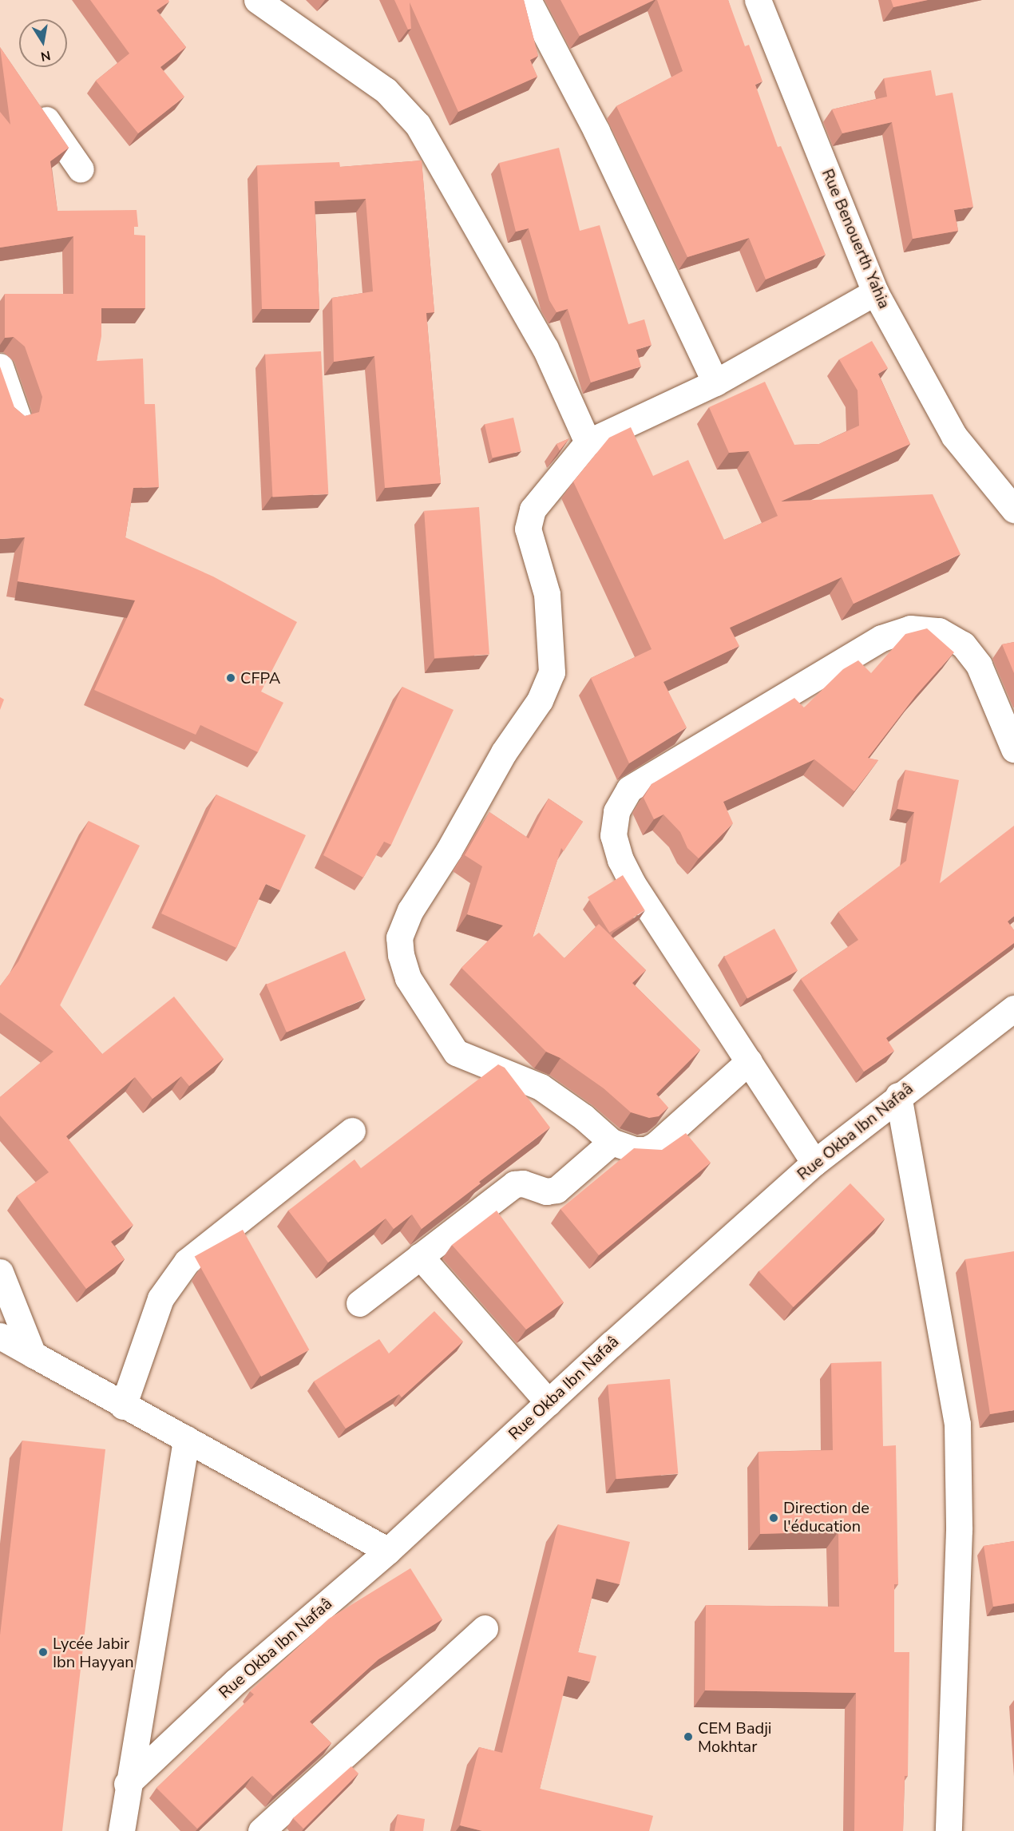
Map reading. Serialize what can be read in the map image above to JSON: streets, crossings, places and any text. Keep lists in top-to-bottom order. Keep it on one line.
{"streets":{"street":["Rue Benouerth Yahia","Rue Okba Ibn Nafaâ"]},"places":["CFPA","Direction de l'éducation","Lycée Jabir Ibn Hayyan","CEM Badji Mokhtar"],"north":"bottom"}
